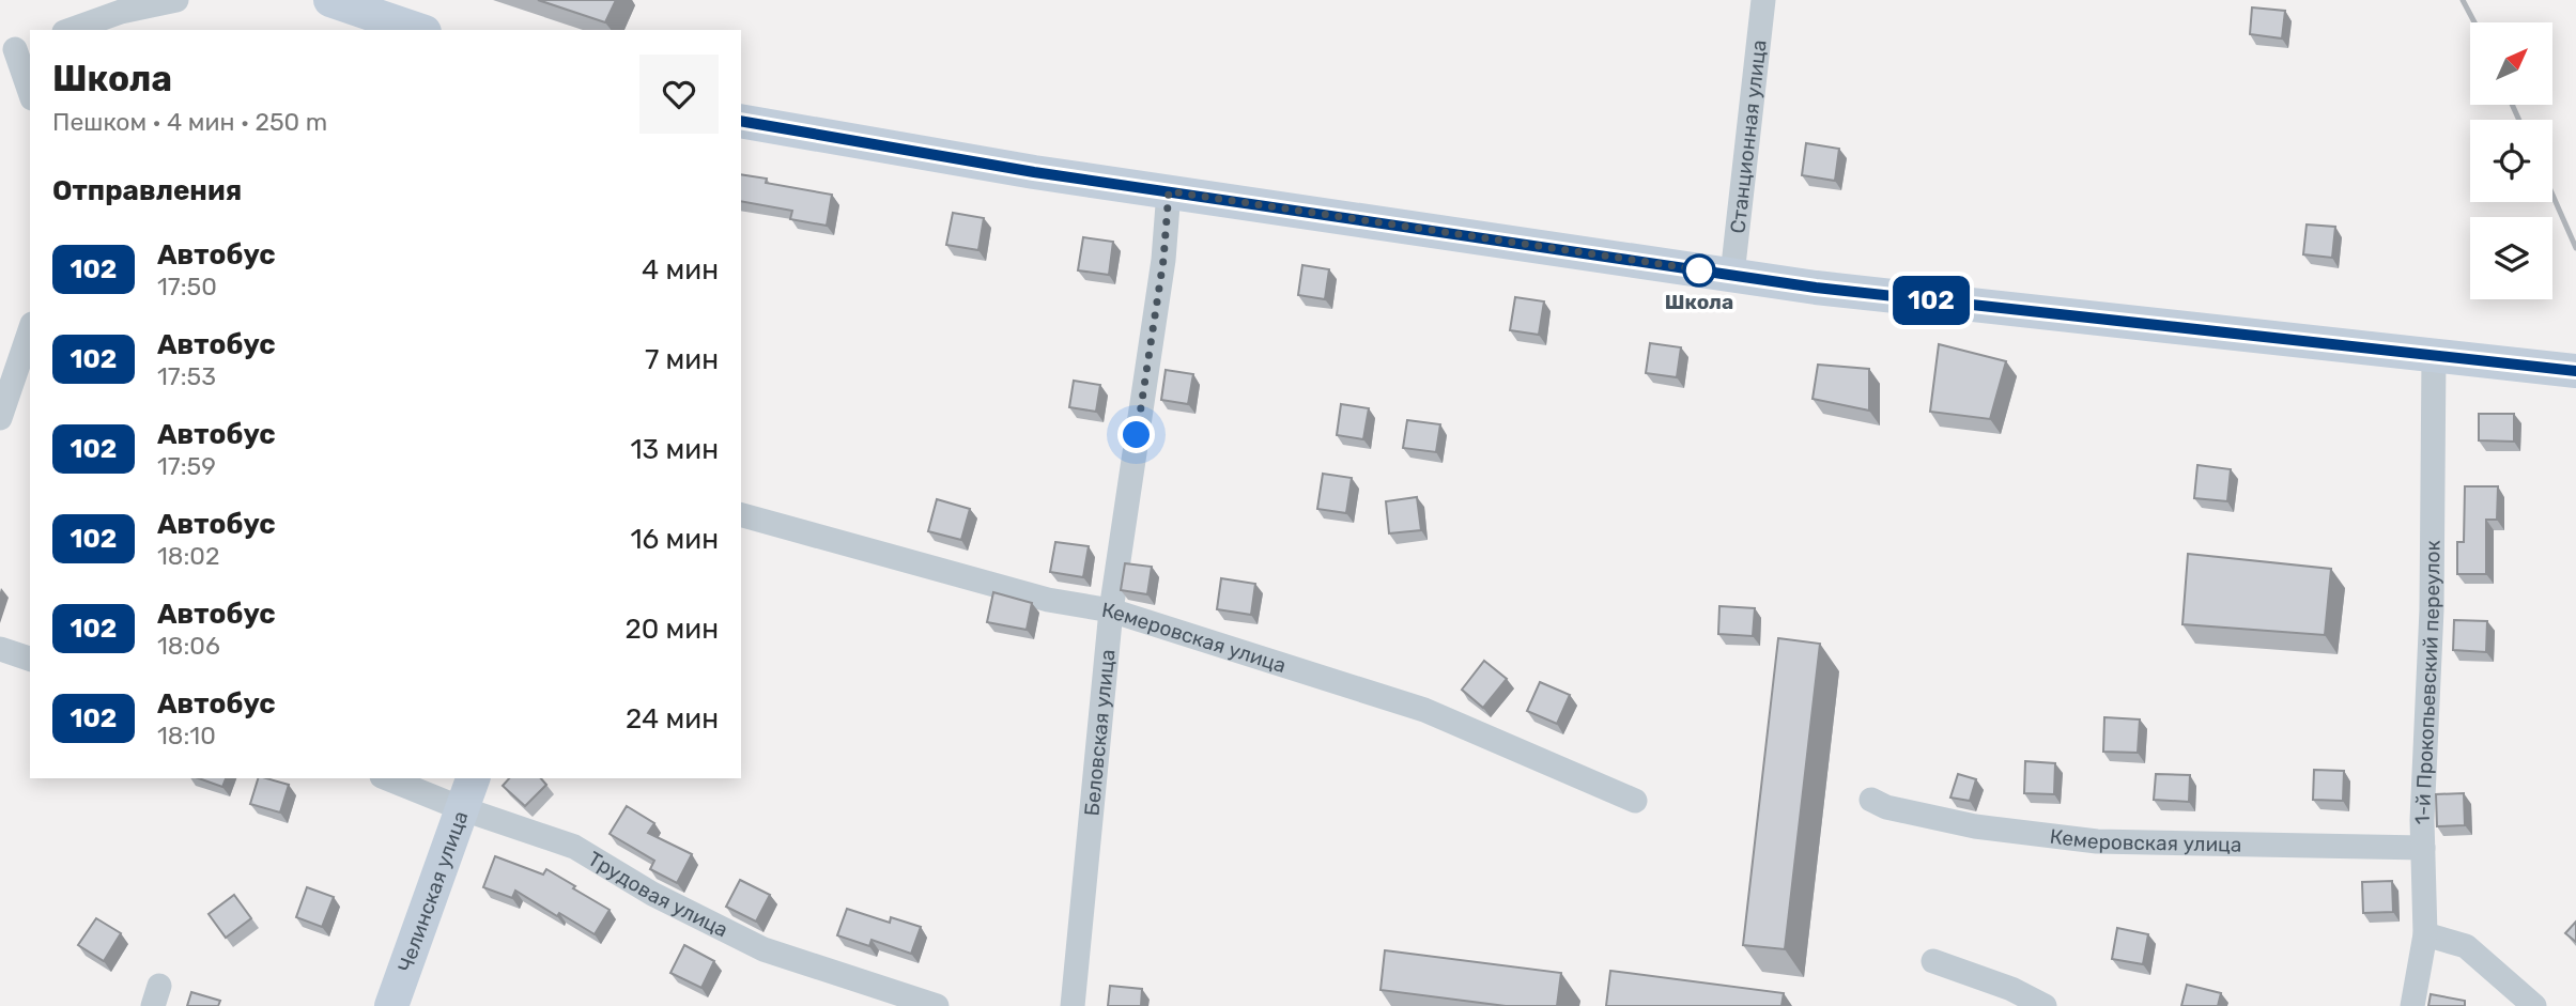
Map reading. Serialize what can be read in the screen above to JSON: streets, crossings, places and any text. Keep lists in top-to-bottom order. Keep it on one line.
{"streets":{"main road":["Челинская улица"],"street":["Станционная улица","Кемеровская улица","1-й Прокопьевский переулок","Беловская улица","Трудовая улица"]},"crossings":[["Кемеровская улица","1-й Прокопьевский переулок"],["Кемеровская улица","Беловская улица"],["Челинская улица","Трудовая улица"]],"places":["Школа"],"lines":["bus line 102"],"north":"top right","page":{"on_map":"102","heading":[["Школа","Пешком · 4 мин · 250 m"],"Отправления"],"list":[{"mark":"102","name":"Автобус","note":"17:50","value":"4 мин"},{"mark":"102","name":"Автобус","note":"17:53","value":"7 мин"},{"mark":"102","name":"Автобус","note":"17:59","value":"13 мин"},{"mark":"102","name":"Автобус","note":"18:02","value":"16 мин"},{"mark":"102","name":"Автобус","note":"18:06","value":"20 мин"},{"mark":"102","name":"Автобус","note":"18:10","value":"24 мин"}]}}
